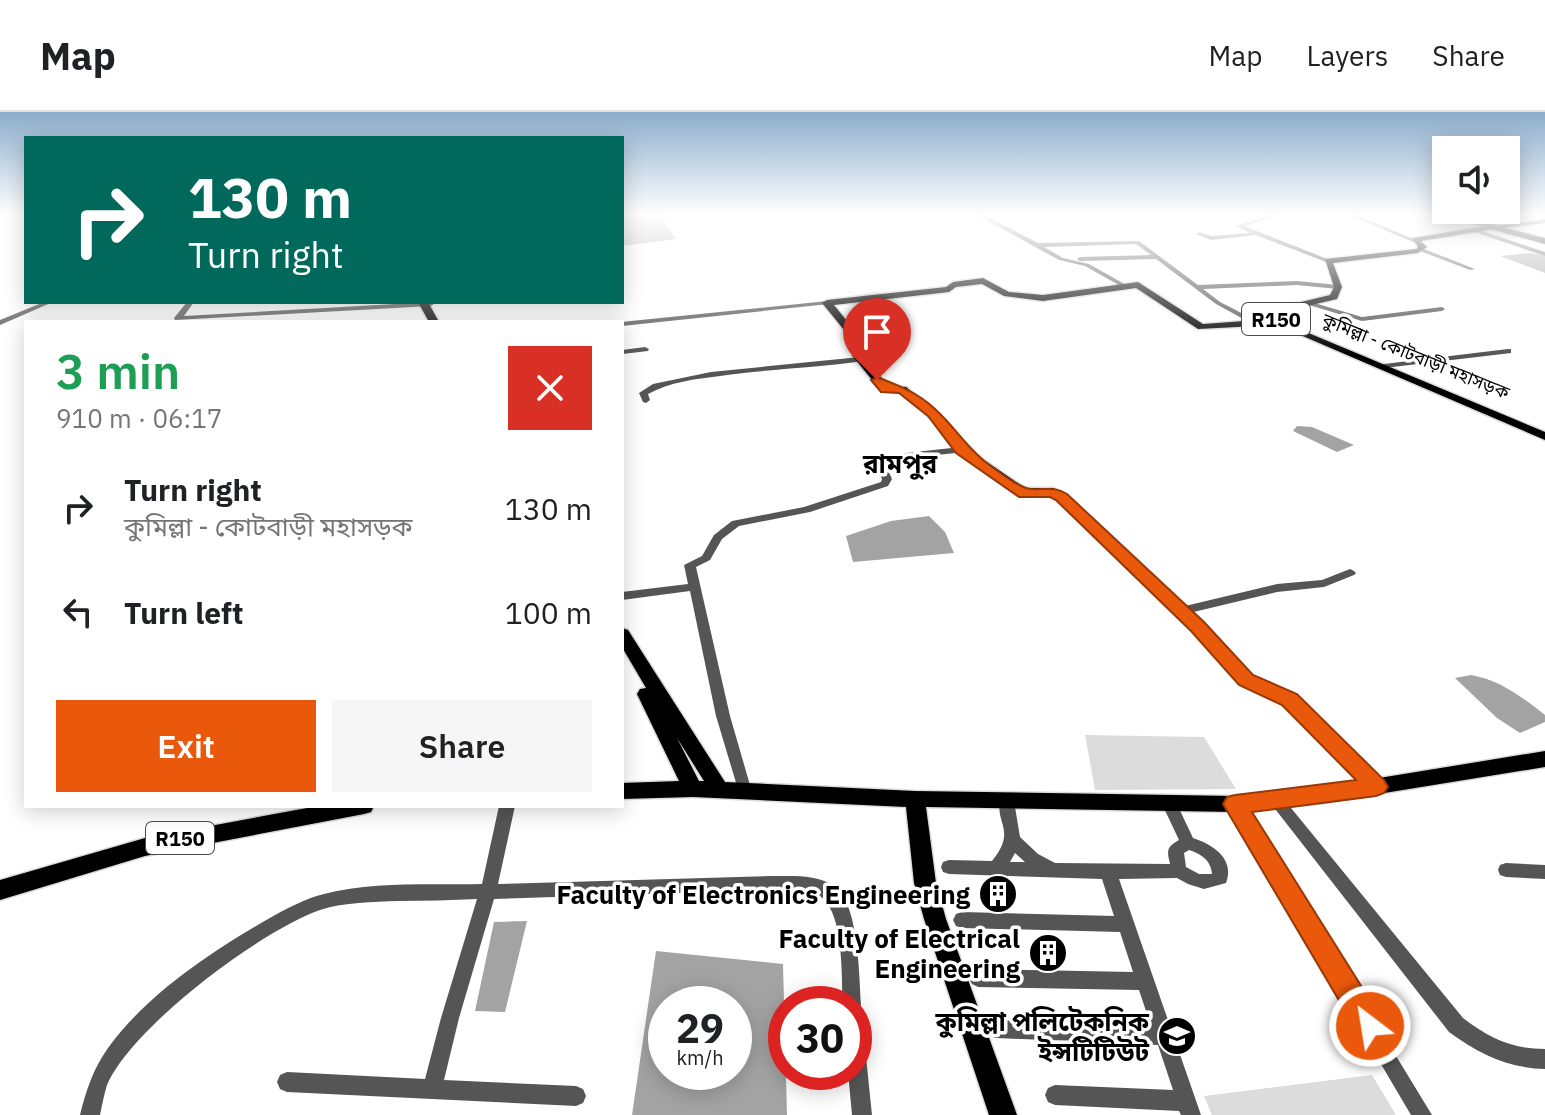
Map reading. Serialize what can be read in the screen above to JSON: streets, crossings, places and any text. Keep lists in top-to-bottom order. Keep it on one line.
{"streets":{"main road":["R150","কুমিল্লা - কোটবাড়ী মহাসড়ক"]},"districts":["রামপুর"],"places":{"building":["Faculty of Electronics Engineering","Faculty of Electrical Engineering"],"school or university":["কুমিল্লা পলিটেকনিক ইন্সটিটিউট"]},"page":{"header":"Map","nav":["Map","Layers","Share"],"turn":["130 m","Turn right"],"heading":["3 min","910 m · 06:17"],"list":[{"name":"Turn right","note":"কুমিল্লা - কোটবাড়ী মহাসড়ক","value":"130 m"},{"name":"Turn left","value":"100 m"}],"buttons":["Exit","Share"],"speed":"29 km/h","limit":"30"}}
